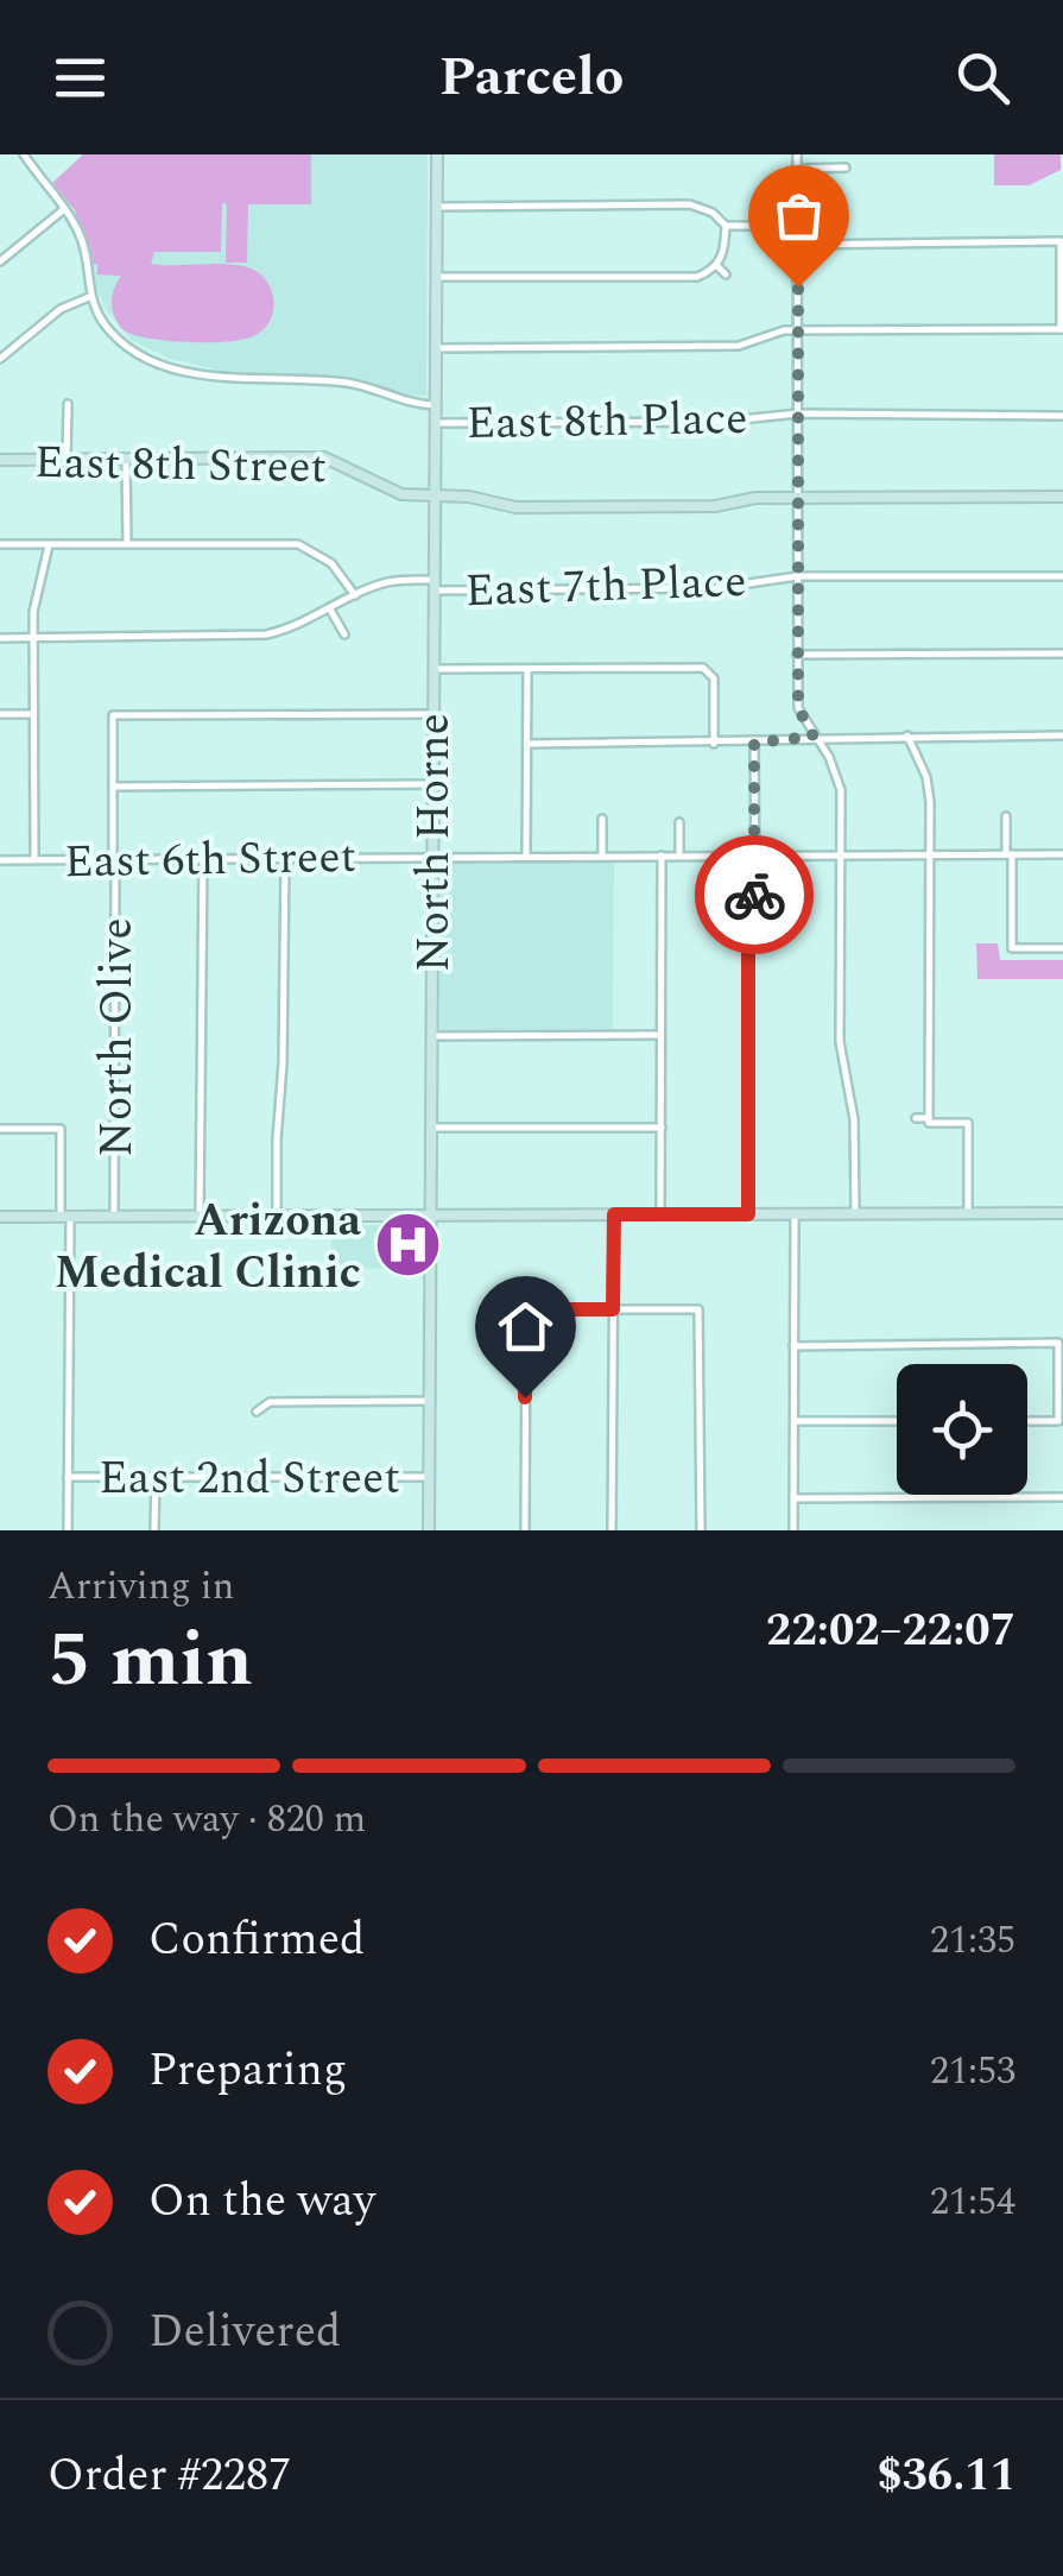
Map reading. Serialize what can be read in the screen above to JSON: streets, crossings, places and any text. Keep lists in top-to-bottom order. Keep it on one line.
{"streets":{"street":["East 8th Place","East 8th Street","East 7th Place","North Horne","East 6th Street","North Olive","East 2nd Street"]},"crossings":[["East 8th Place","North Horne"],["East 8th Street","North Horne"],["East 7th Place","North Horne"],["North Horne","East 6th Street"],["North Horne","North Olive"],["North Horne","East 2nd Street"],["East 6th Street","North Olive"]],"places":{"hospital":["Arizona Medical Clinic"]},"page":{"header":"Parcelo","heading":["5 min","Arriving in","22:02–22:07"],"panel":["Order #2287","$36.11"],"bar":"On the way · 820 m","list":[["Confirmed","21:35"],["Preparing","21:53"],["On the way","21:54"],"Delivered"]}}
